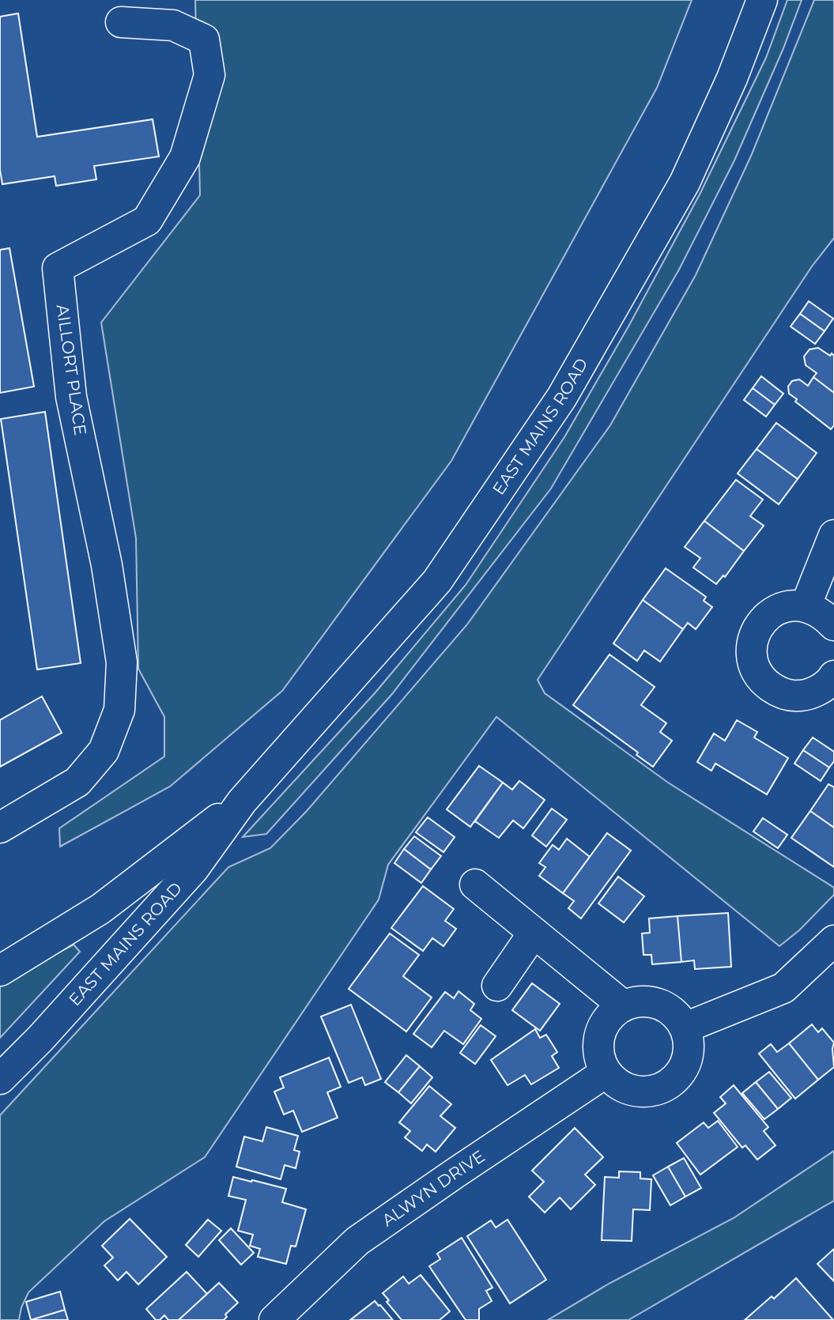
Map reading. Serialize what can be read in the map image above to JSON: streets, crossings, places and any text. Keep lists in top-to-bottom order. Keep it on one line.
{"streets":{"street":["AILLORT PLACE","EAST MAINS ROAD","ALWYN DRIVE"]}}
